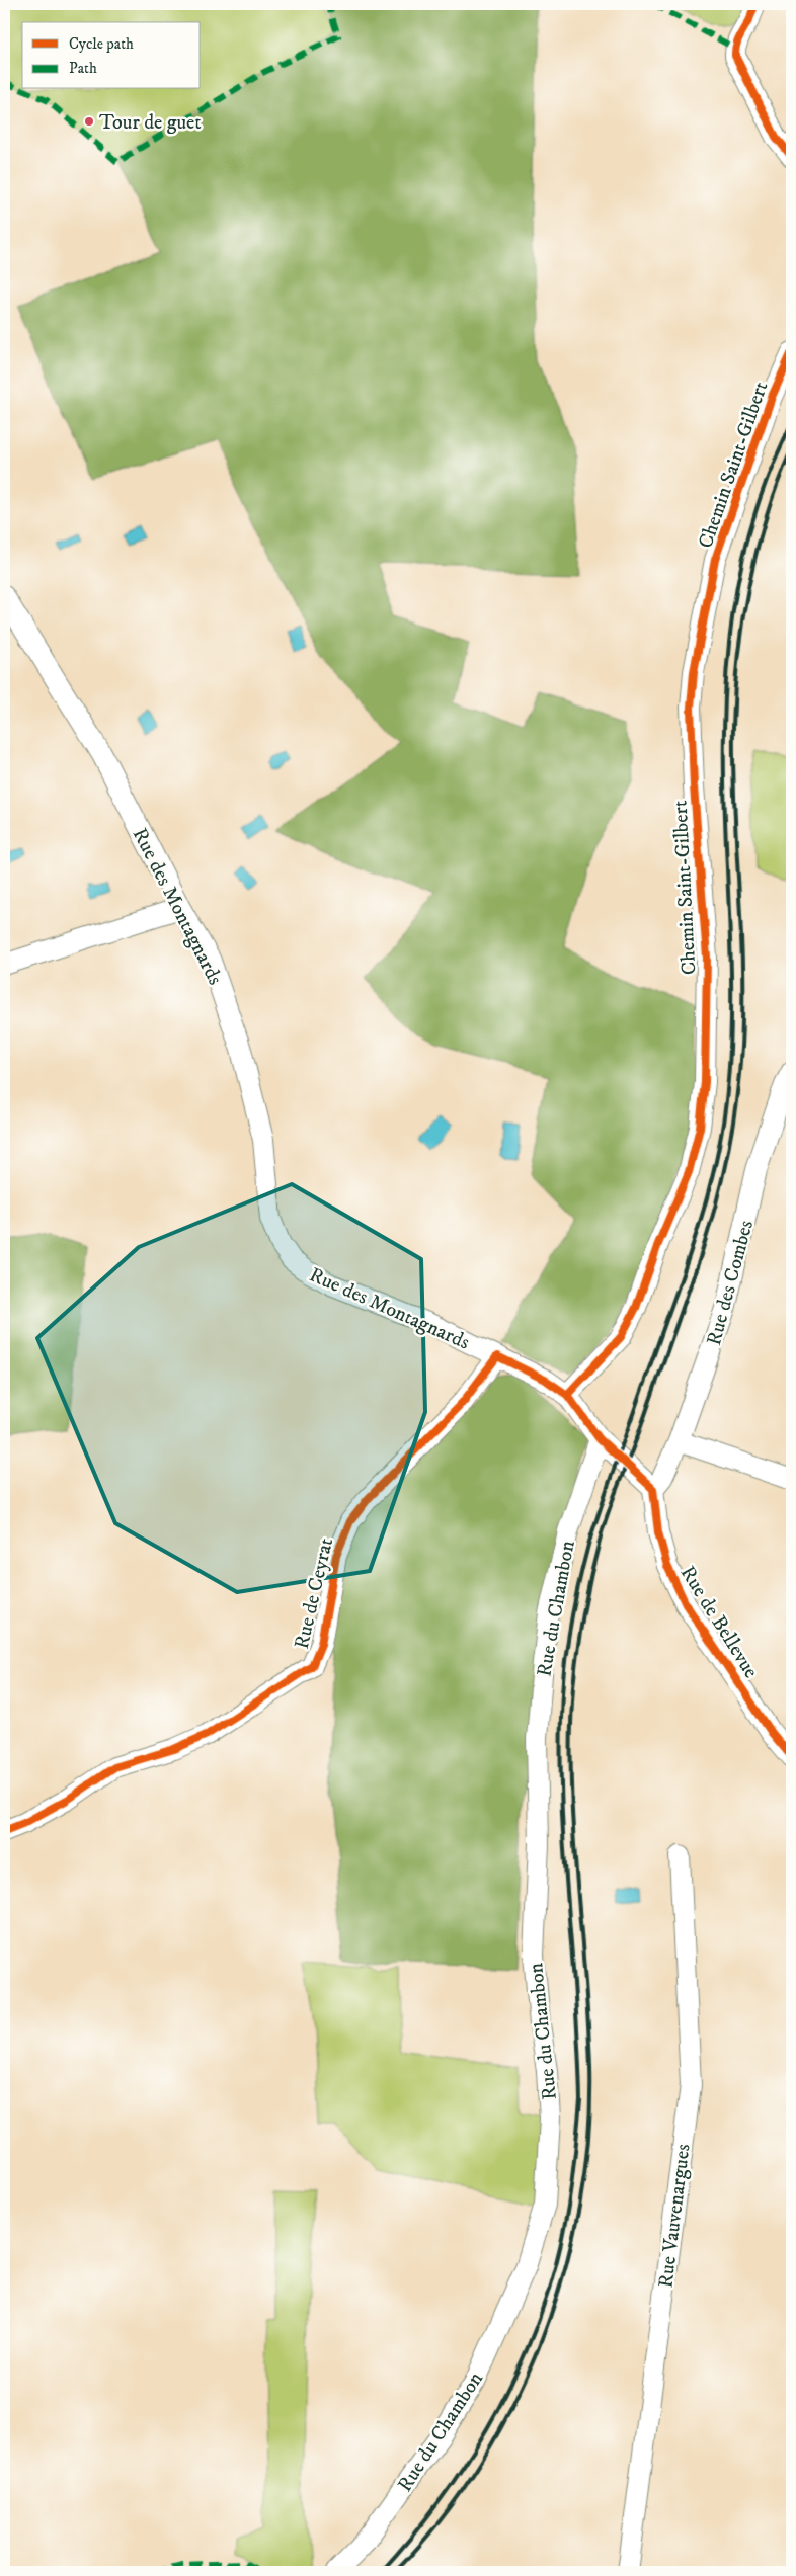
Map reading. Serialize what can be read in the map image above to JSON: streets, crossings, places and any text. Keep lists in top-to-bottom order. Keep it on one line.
{"streets":{"street":["Chemin Saint-Gilbert","Rue des Montagnards","Rue des Combes","Rue de Ceyrat","Rue du Chambon","Rue de Bellevue","Rue Vauvenargues"]},"crossings":[["Chemin Saint-Gilbert","Rue des Montagnards"],["Rue des Montagnards","Rue des Combes"],["Rue des Montagnards","Rue de Ceyrat"],["Rue des Montagnards","Rue du Chambon"],["Rue des Montagnards","Rue de Bellevue"],["Rue des Combes","Rue de Bellevue"]],"places":["Tour de guet"],"legend":["Cycle path","Path"]}
